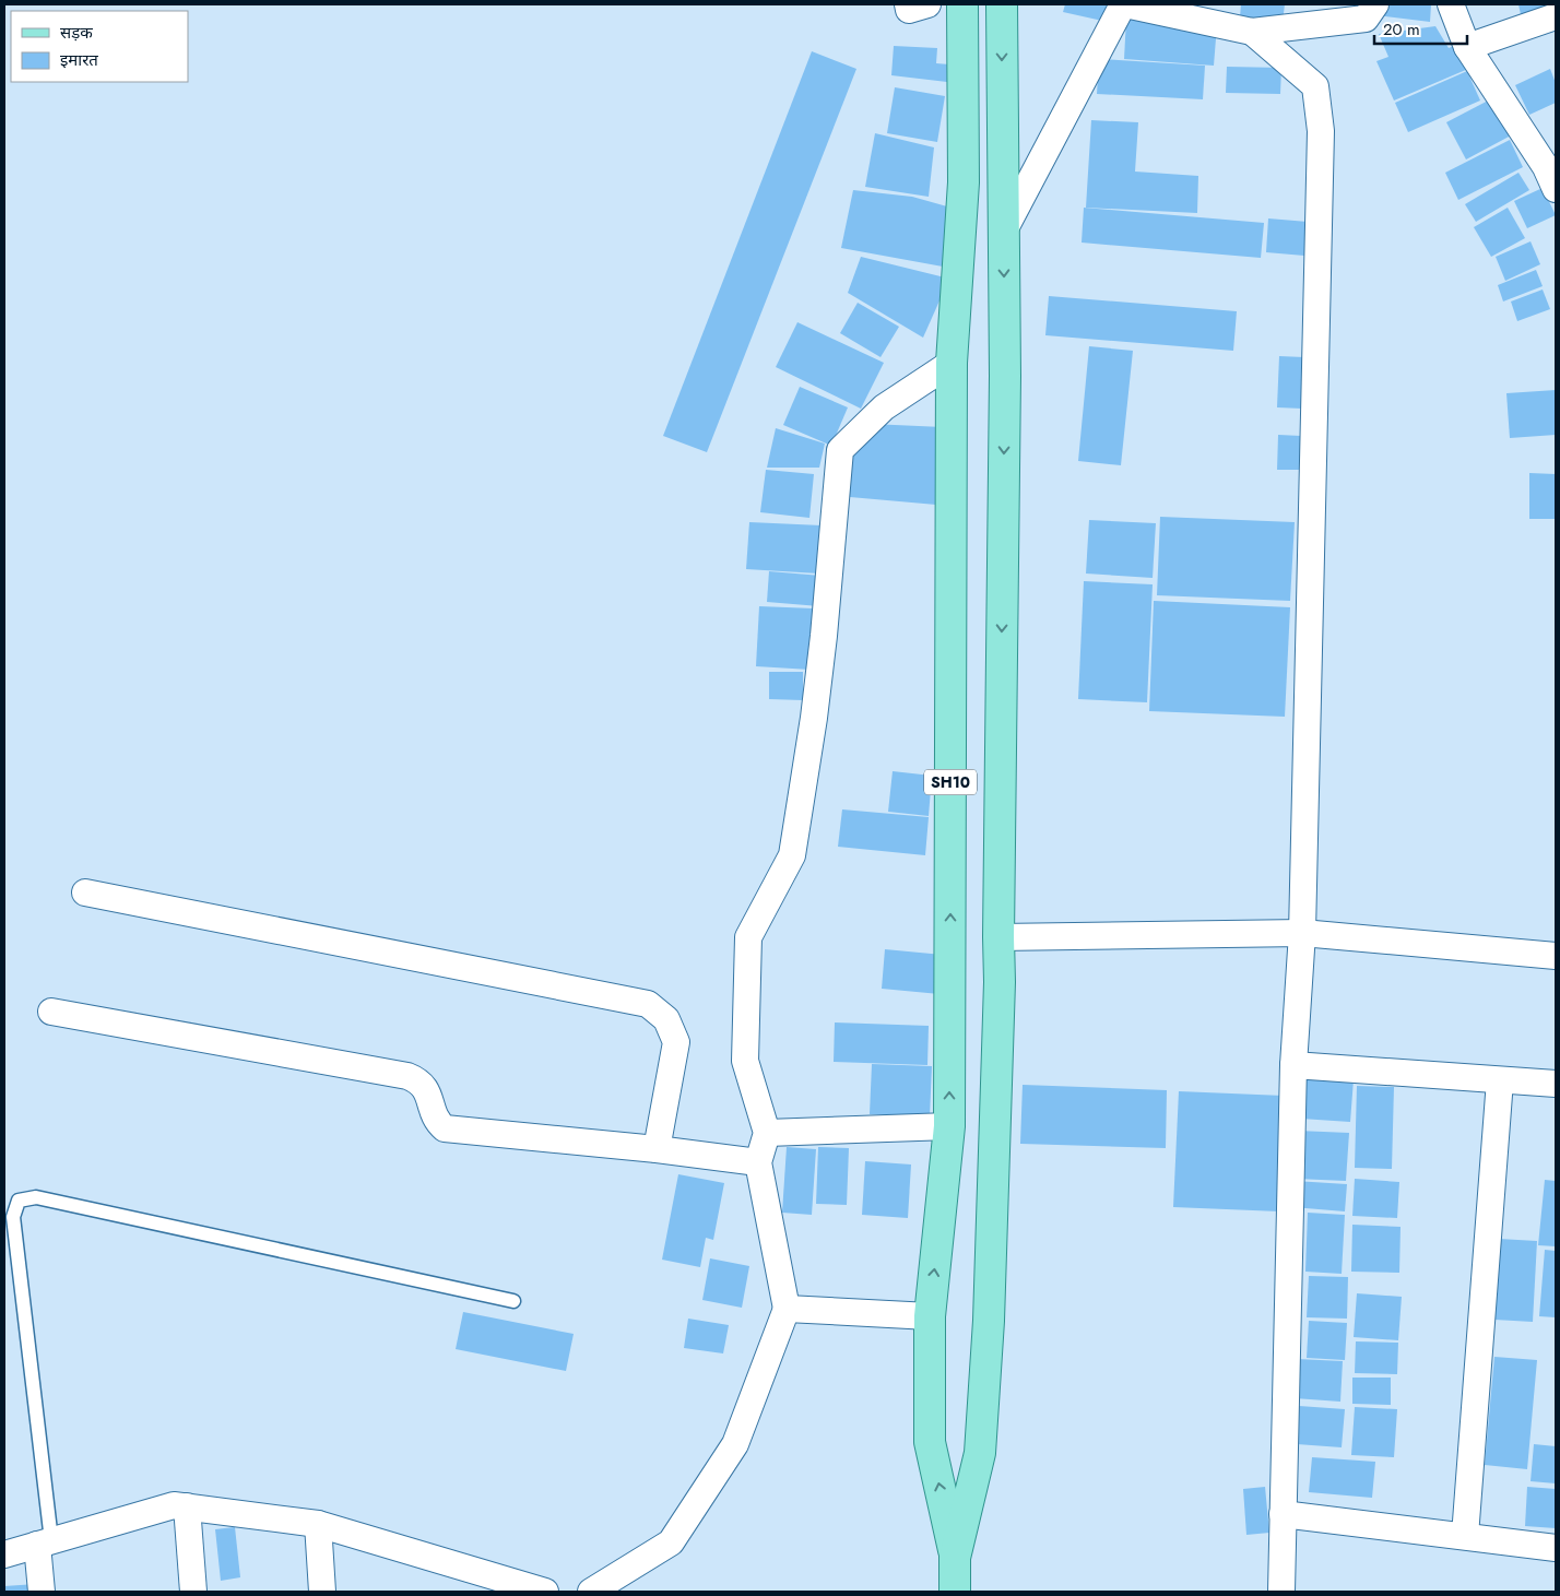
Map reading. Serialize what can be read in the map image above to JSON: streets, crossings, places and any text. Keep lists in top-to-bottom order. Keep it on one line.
{"streets":{"main road":["SH10"]},"legend":["सड़क","इमारत"],"scale_bar":"20 m"}
